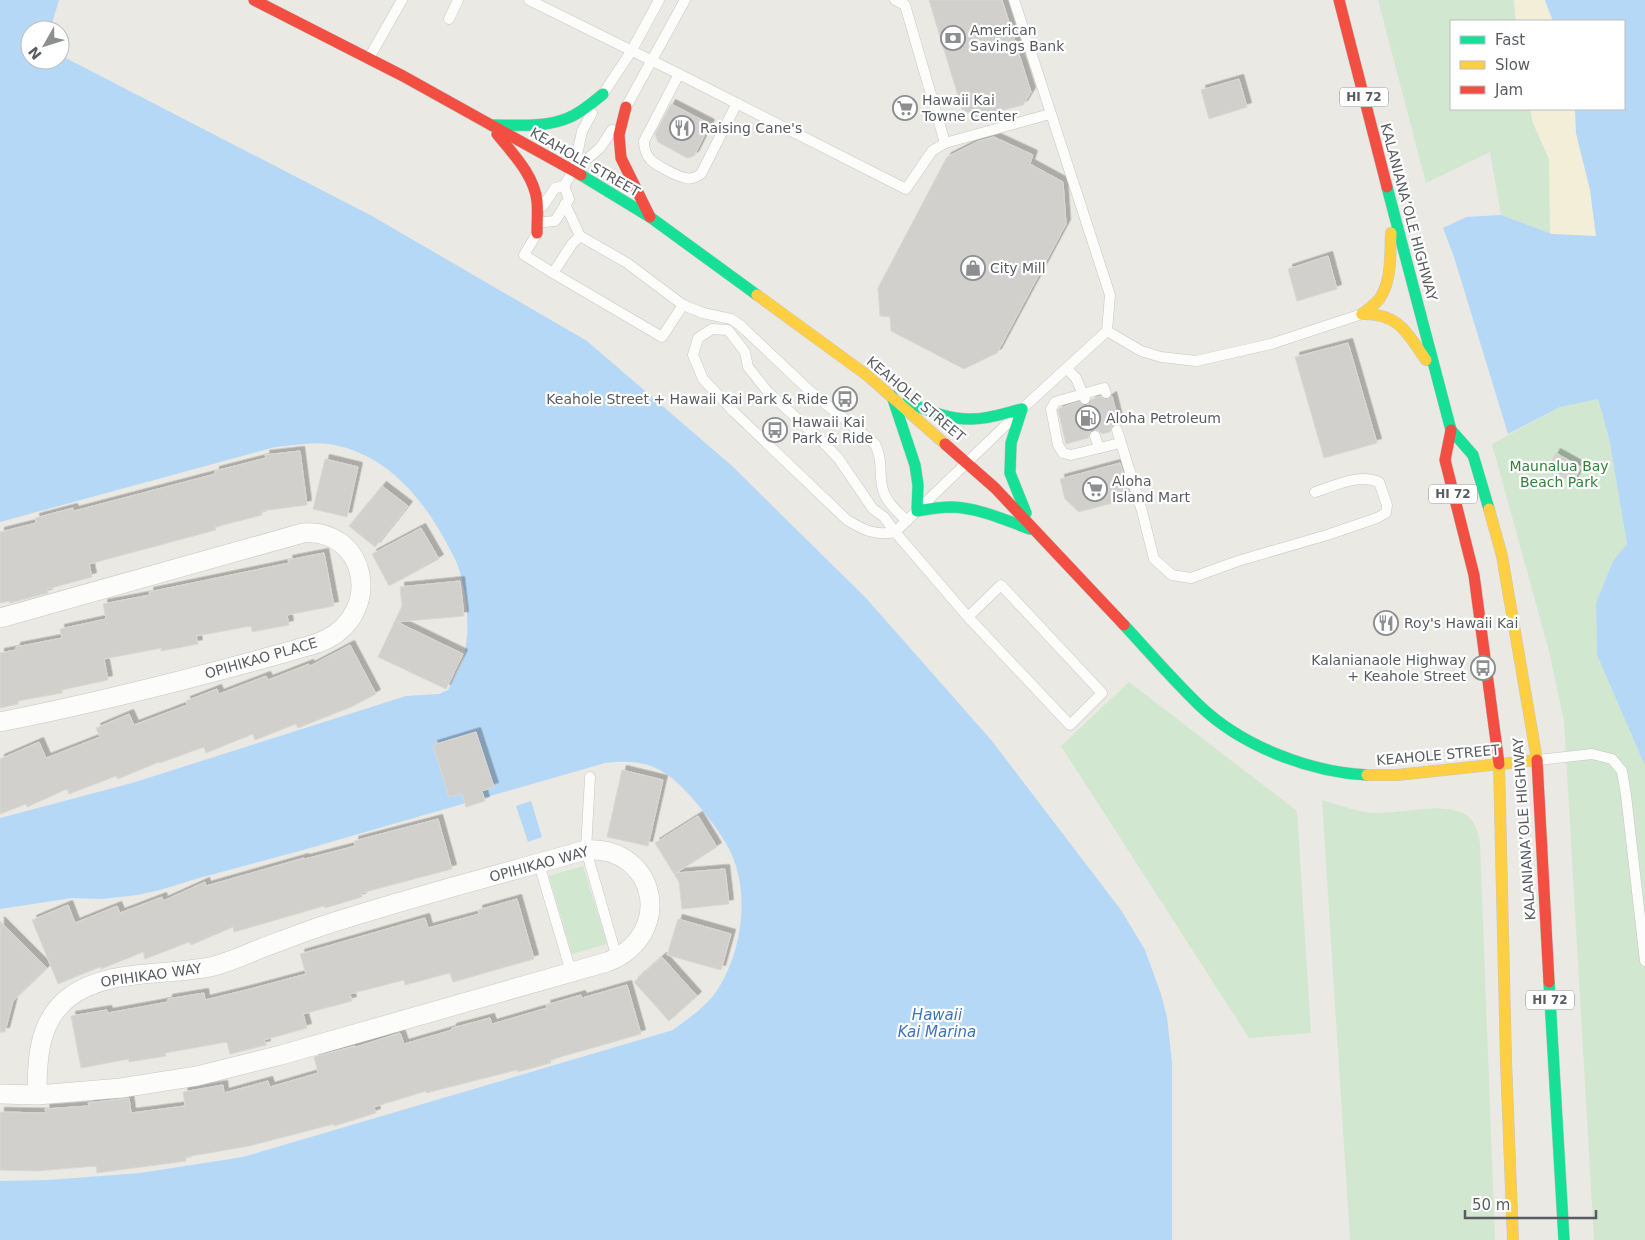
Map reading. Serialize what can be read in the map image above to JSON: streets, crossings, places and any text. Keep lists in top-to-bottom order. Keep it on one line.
{"streets":{"main road":["HI 72","KEAHOLE STREET","KALANIANA’OLE HIGHWAY"],"street":["OPIHIKAO PLACE","OPIHIKAO WAY"]},"crossings":[["KEAHOLE STREET","KALANIANA’OLE HIGHWAY"]],"water":["Hawaii Kai Marina"],"parks":["Maunalua Bay Beach Park"],"places":{"bank":["American Savings Bank"],"supermarket":["Hawaii Kai Towne Center","Aloha Island Mart"],"restaurant":["Raising Cane's","Roy's Hawaii Kai"],"shop":["City Mill"],"bus stop":["Keahole Street + Hawaii Kai Park & Ride","Hawaii Kai Park & Ride","Kalanianaole Highway + Keahole Street"],"fuel station":["Aloha Petroleum"]},"legend":["Fast","Slow","Jam"],"scale_bar":"50 m","north":"bottom left"}
